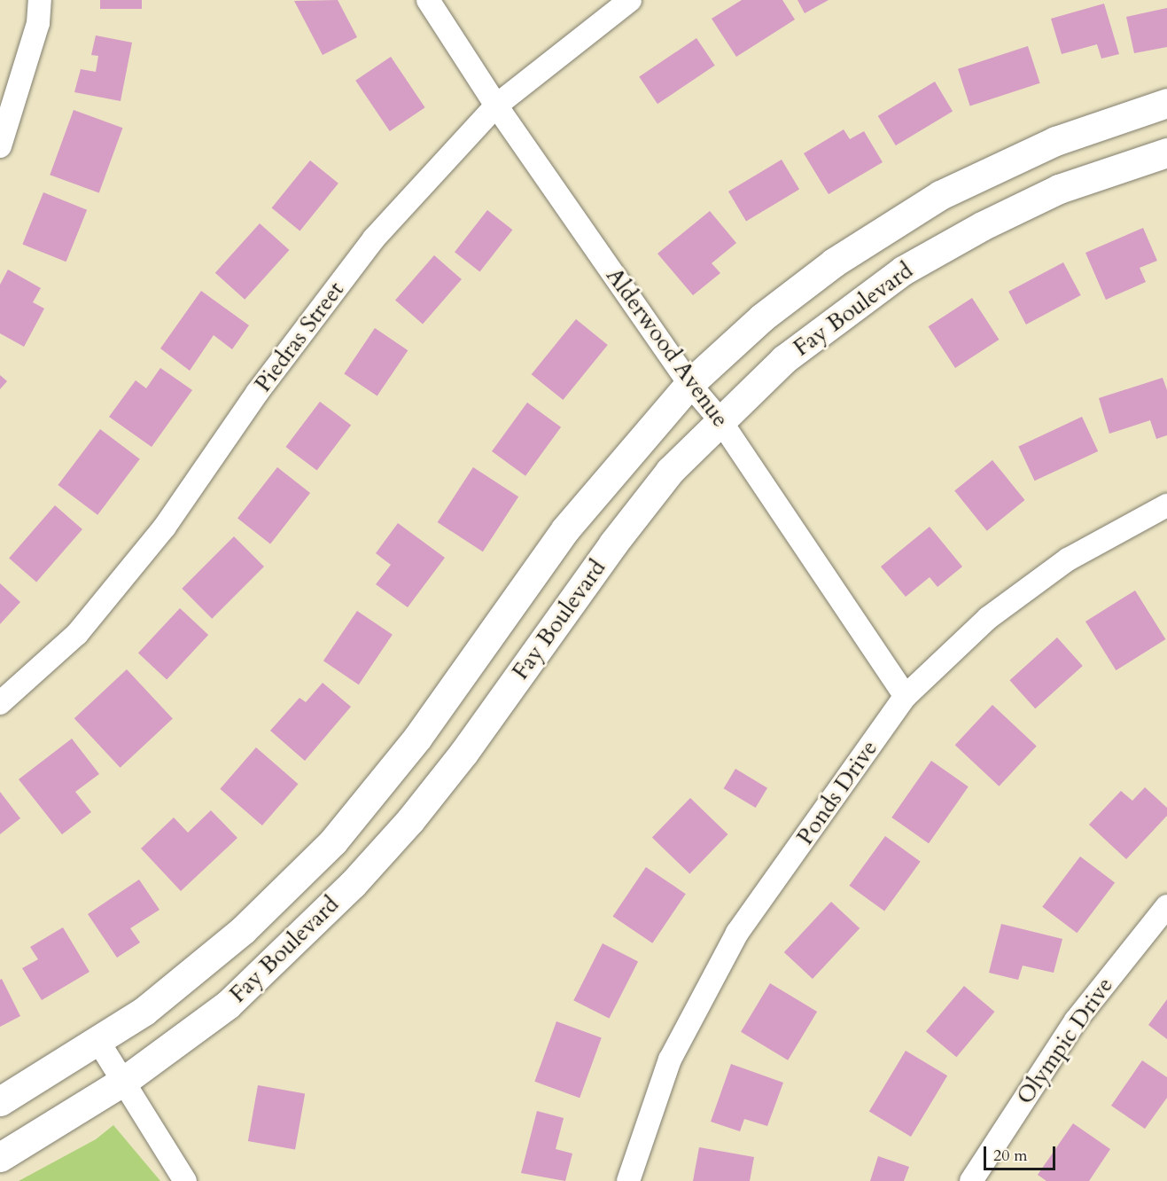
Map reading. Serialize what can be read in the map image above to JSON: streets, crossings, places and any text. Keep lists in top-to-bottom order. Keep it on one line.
{"streets":{"main road":["Fay Boulevard"],"street":["Piedras Street","Alderwood Avenue","Ponds Drive","Olympic Drive"]},"crossings":[["Fay Boulevard","Alderwood Avenue"],["Piedras Street","Alderwood Avenue"],["Alderwood Avenue","Ponds Drive"]],"scale_bar":"20 m"}
